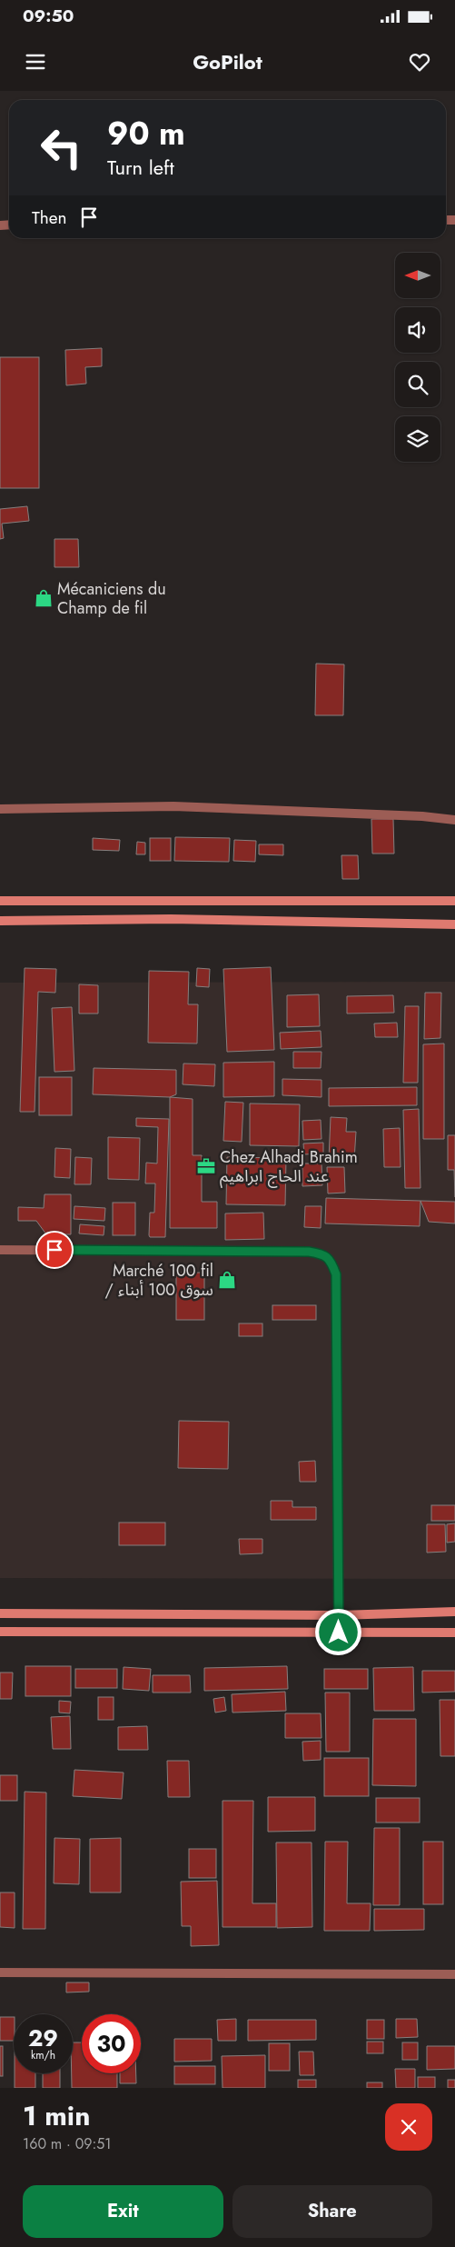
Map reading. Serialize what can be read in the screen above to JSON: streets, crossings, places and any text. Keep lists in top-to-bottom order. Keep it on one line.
{"places":{"shop":["Mécaniciens du Champ de fil","Marché 100 fil / سوق 100 أبناء"],"office":["Chez Alhadj Brahim عند الحاج ابراهيم"]},"north":"left","page":{"status":"09:50","header":"GoPilot","turn":["90 m","Turn left"],"then":"Then","speed":"29 km/h","limit":"30","heading":["1 min","160 m · 09:51"],"buttons":["Exit","Share"]}}
